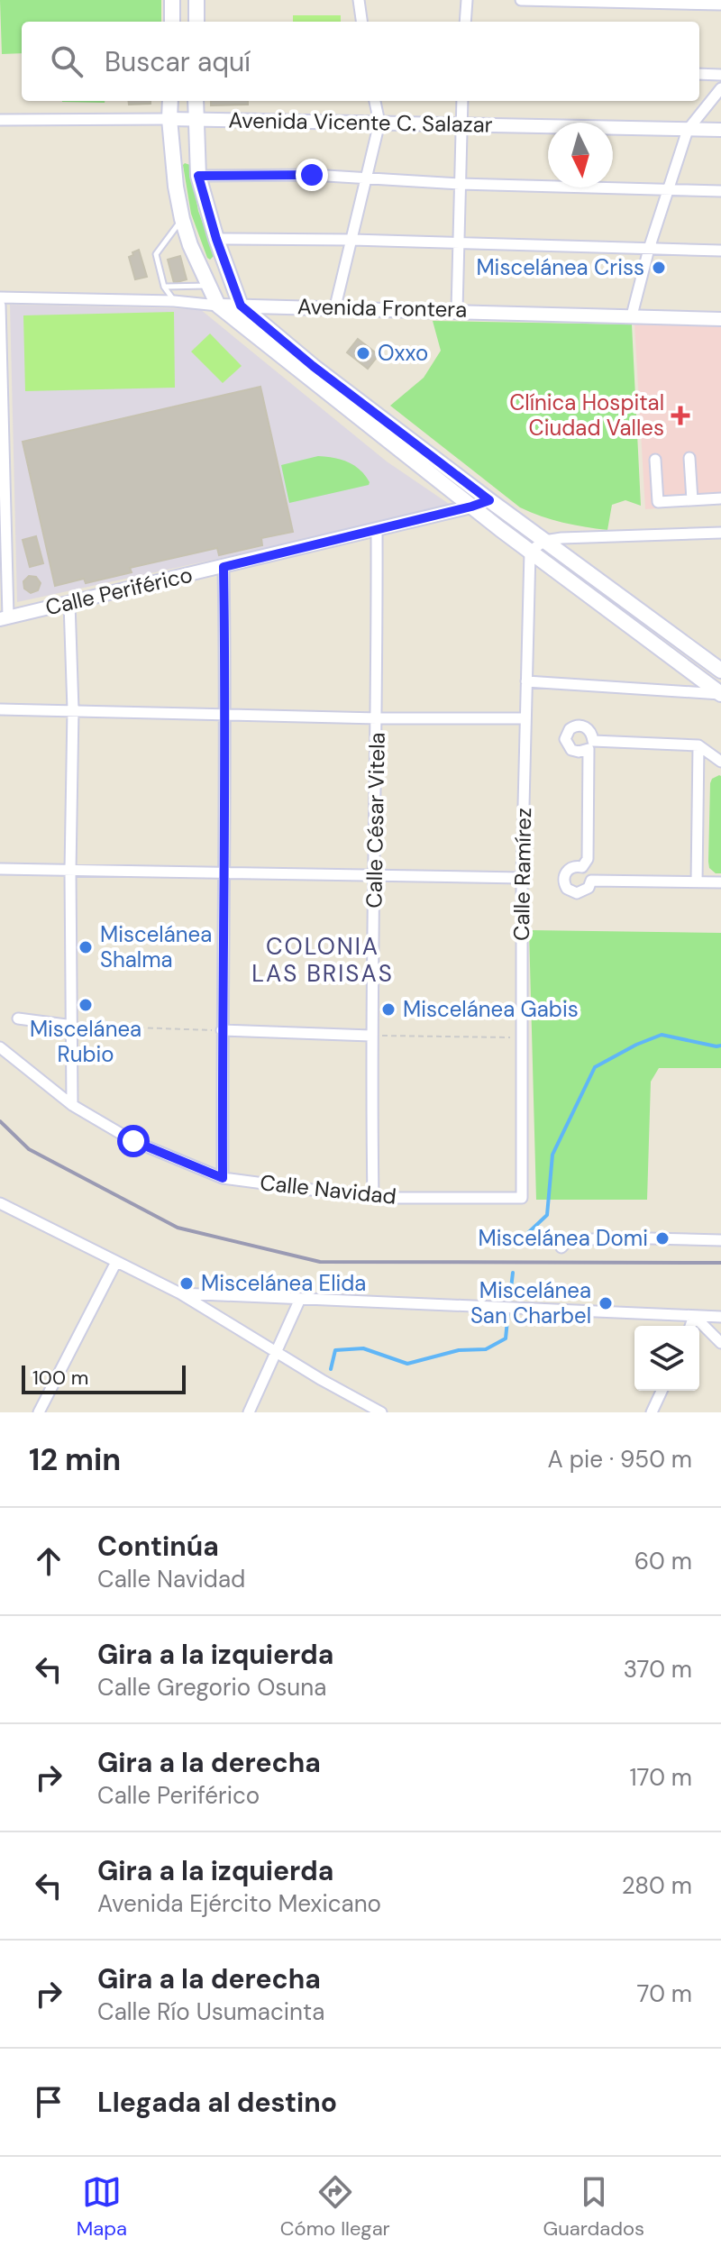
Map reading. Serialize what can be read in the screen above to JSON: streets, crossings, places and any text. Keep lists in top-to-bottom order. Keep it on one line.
{"streets":{"street":["Avenida Vicente C. Salazar","Avenida Frontera","Calle Periférico","Calle César Vitela","Calle Ramírez","Calle Navidad"]},"crossings":[["Calle Periférico","Calle César Vitela"],["Calle César Vitela","Calle Navidad"],["Calle Ramírez","Calle Navidad"]],"districts":["COLONIA LAS BRISAS"],"places":{"other":["Miscelánea Criss","Oxxo","Miscelánea Shalma","Miscelánea Rubio","Miscelánea Gabis","Miscelánea Domi","Miscelánea Elida","Miscelánea San Charbel"],"health":["Clínica Hospital Ciudad Valles"]},"scale_bar":"100 m","north":"bottom","page":{"search":"Buscar aquí","scale":"100 m","heading":["12 min","A pie · 950 m"],"list":[["Continúa","Calle Navidad","60 m"],["Gira a la izquierda","Calle Gregorio Osuna","370 m"],["Gira a la derecha","Calle Periférico","170 m"],["Gira a la izquierda","Avenida Ejército Mexicano","280 m"],["Gira a la derecha","Calle Río Usumacinta","70 m"],"Llegada al destino"],"nav":["Mapa","Cómo llegar","Guardados"]}}
